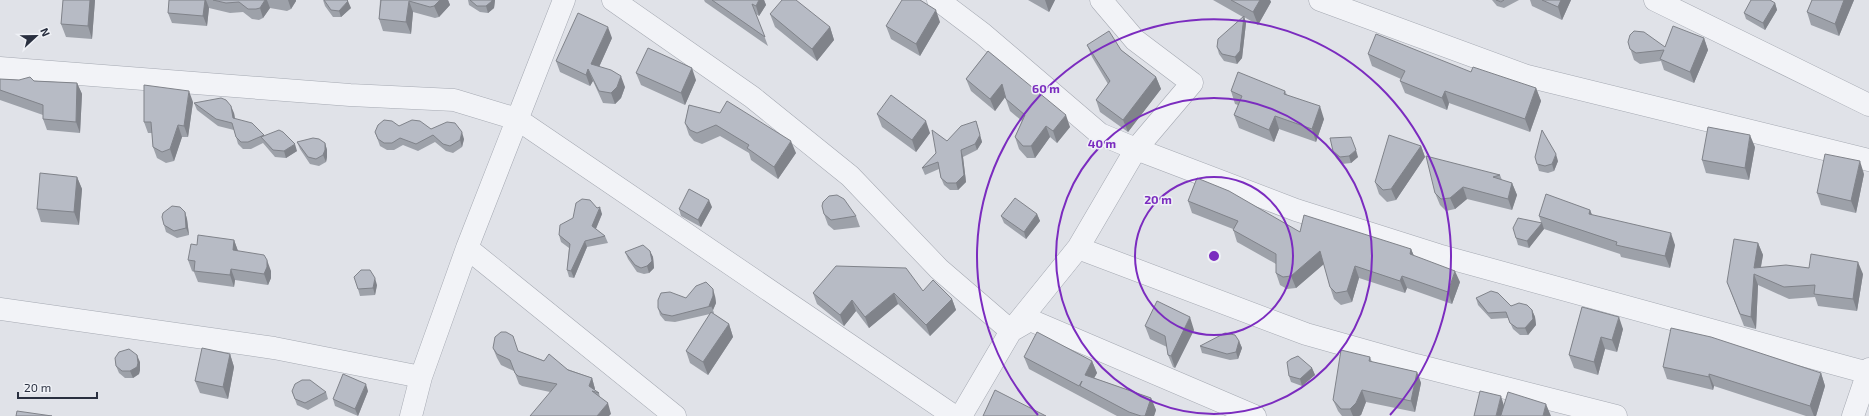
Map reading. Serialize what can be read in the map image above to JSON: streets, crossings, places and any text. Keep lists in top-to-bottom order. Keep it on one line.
{"scale_bar":"20 m","north":"right","rings":["60 m","40 m","20 m"]}
